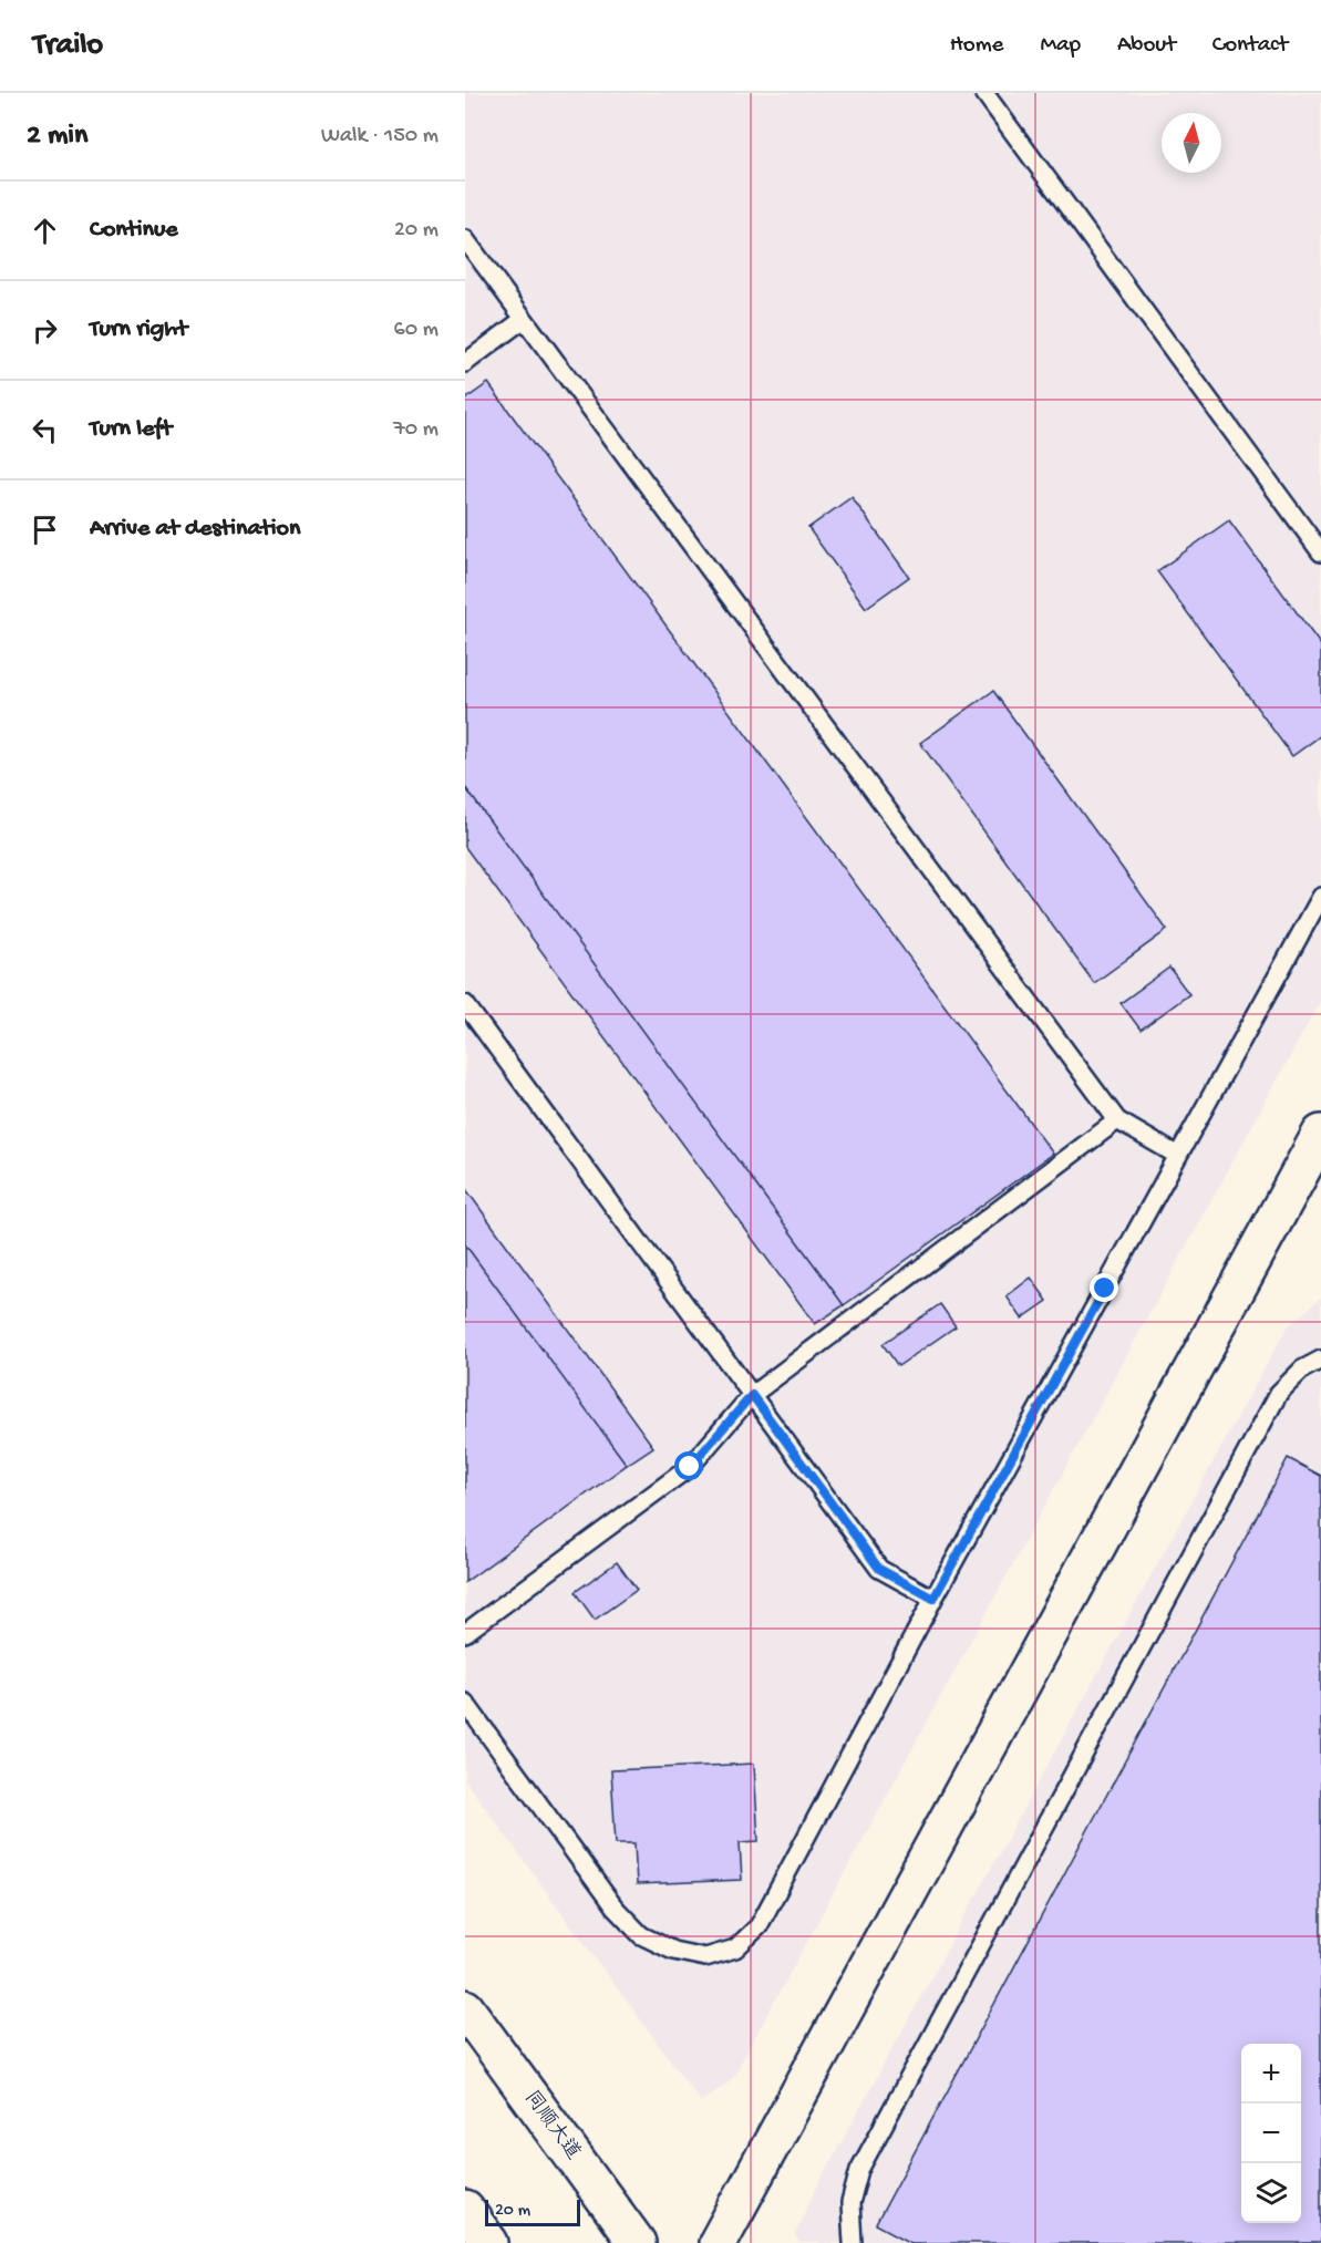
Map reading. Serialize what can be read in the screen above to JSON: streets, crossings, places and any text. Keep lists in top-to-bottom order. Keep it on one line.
{"streets":{"street":["同顺大道"]},"scale_bar":"20 m","north":"top","page":{"header":"Trailo","nav":["Home","Map","About","Contact"],"heading":["2 min","Walk · 150 m"],"list":[["Continue","20 m"],["Turn right","60 m"],["Turn left","70 m"],"Arrive at destination"],"map_buttons":["+","−"],"scale":"20 m"}}
